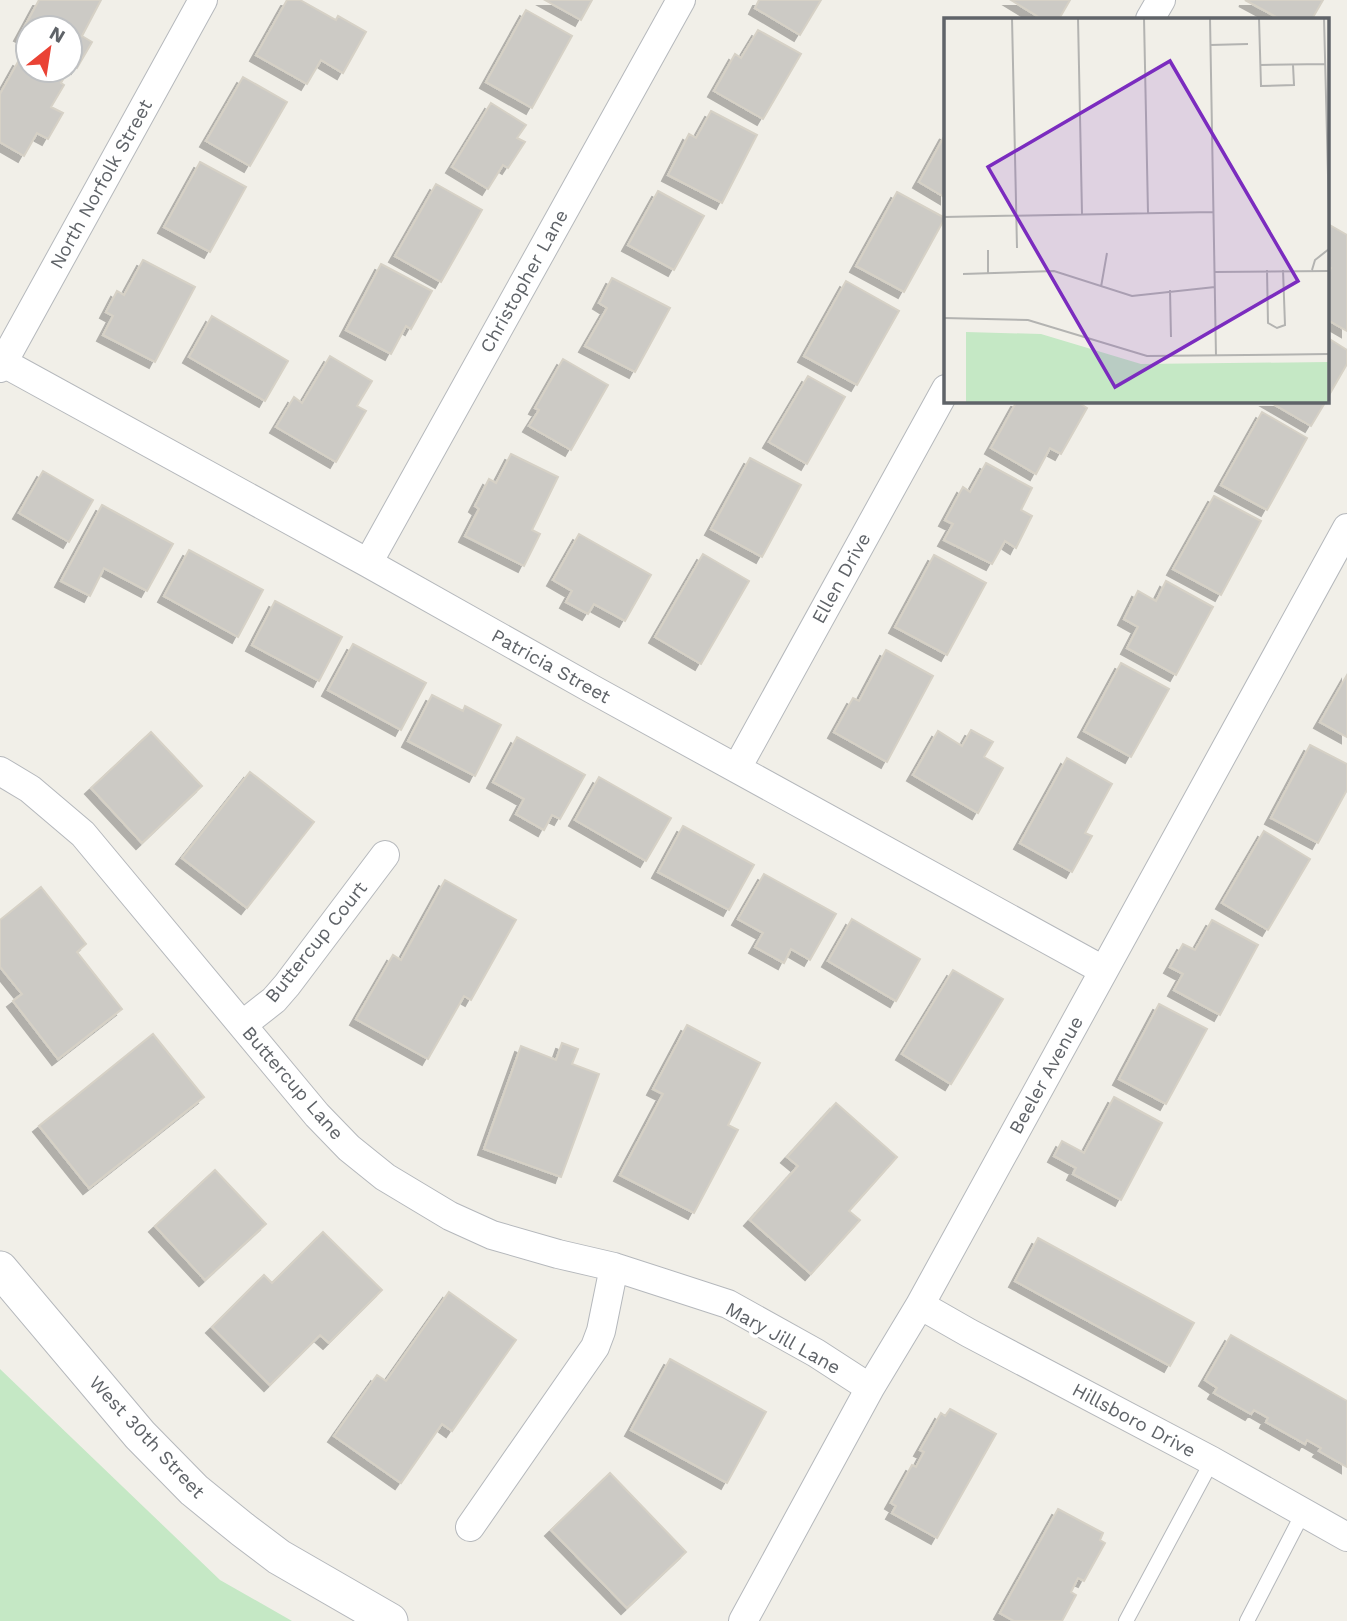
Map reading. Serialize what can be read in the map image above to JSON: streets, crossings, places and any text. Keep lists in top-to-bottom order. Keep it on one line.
{"streets":{"street":["North Norfolk Street","Christopher Lane","Ellen Drive","Patricia Street","Buttercup Court","Beeler Avenue","Buttercup Lane","Mary Jill Lane","Hillsboro Drive","West 30th Street"]},"crossings":[["North Norfolk Street","Patricia Street"],["Christopher Lane","Patricia Street"],["Ellen Drive","Patricia Street"],["Patricia Street","Beeler Avenue"],["Buttercup Court","Buttercup Lane"],["Beeler Avenue","Mary Jill Lane"],["Beeler Avenue","Hillsboro Drive"],["Buttercup Lane","Mary Jill Lane"]],"north":"top right"}
